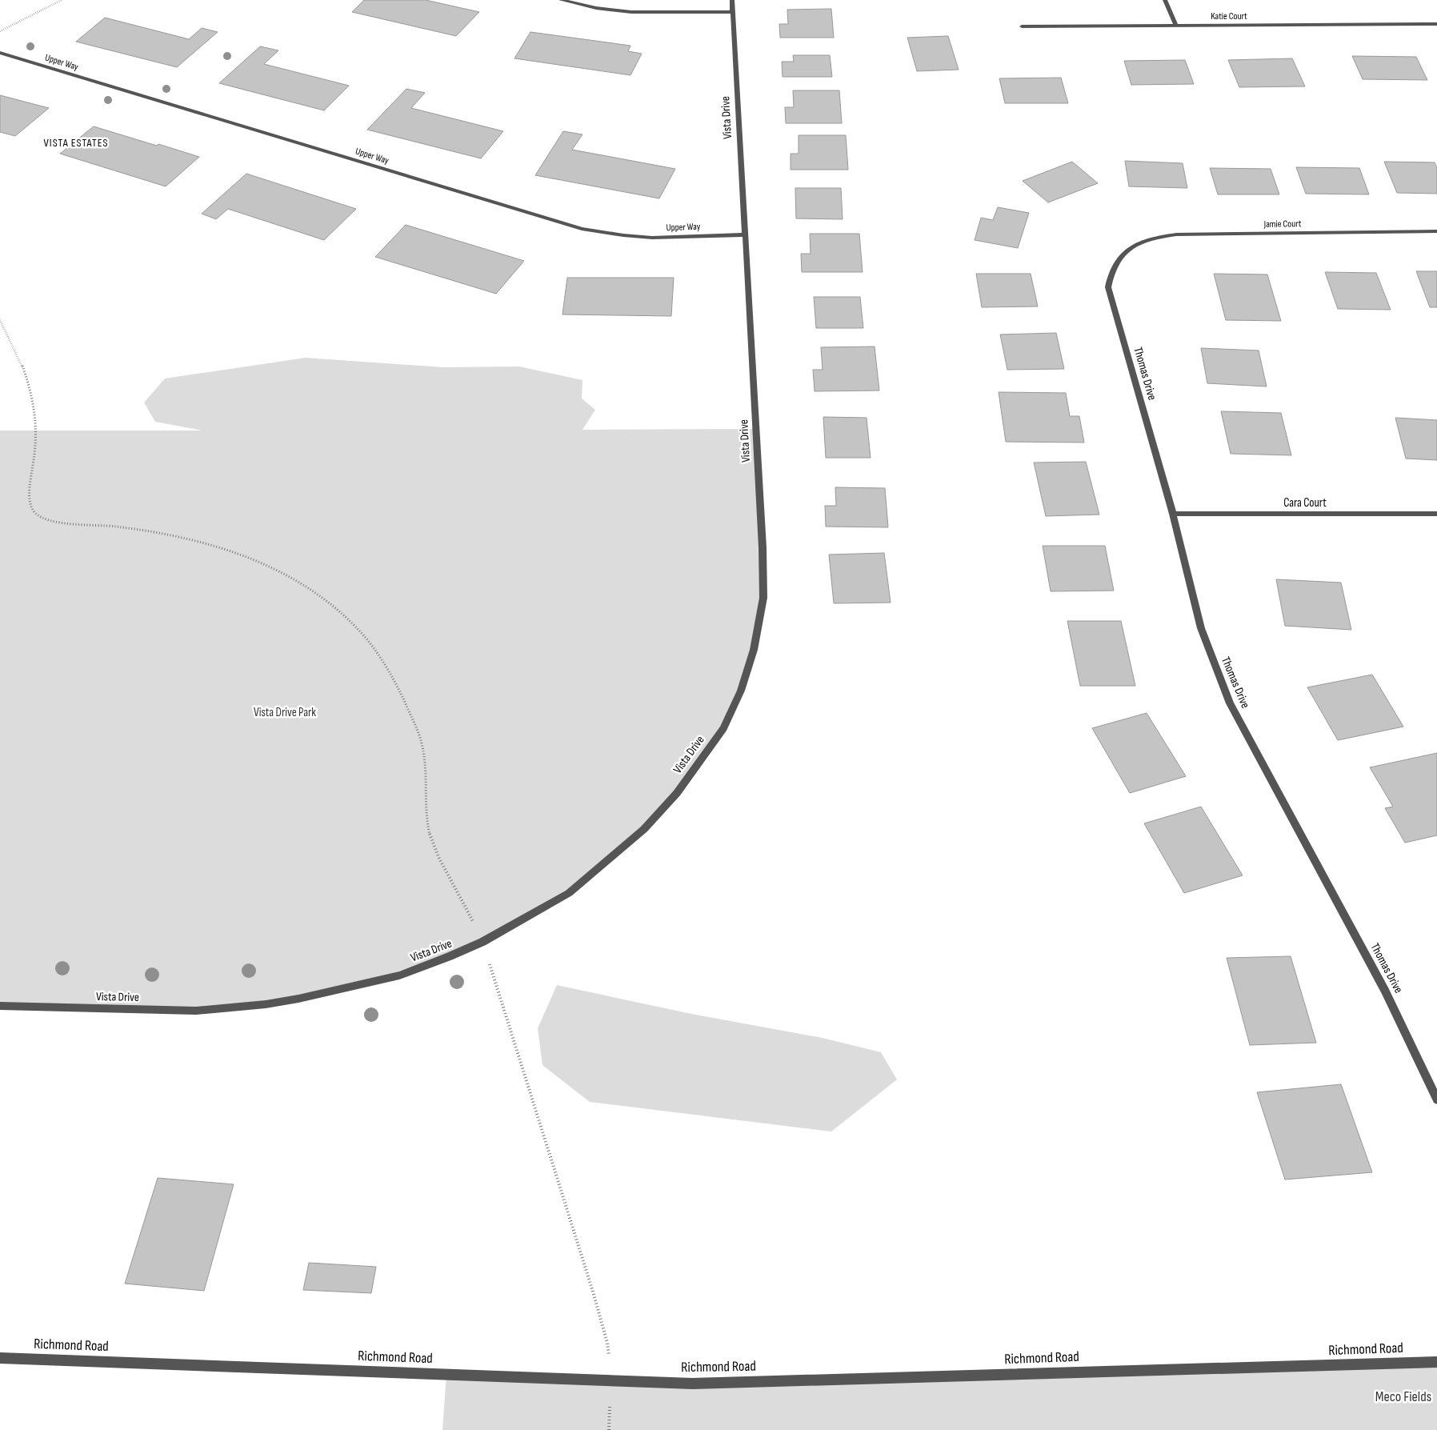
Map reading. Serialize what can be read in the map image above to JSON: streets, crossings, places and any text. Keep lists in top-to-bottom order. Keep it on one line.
{"streets":{"street":["Katie Court","Upper Way","Vista Drive","Jamie Court","Thomas Drive","Cara Court","Richmond Road"]},"crossings":[["Upper Way","Vista Drive"],["Jamie Court","Thomas Drive"],["Thomas Drive","Cara Court"]],"districts":["VISTA ESTATES"],"parks":["Vista Drive Park","Meco Fields"]}
